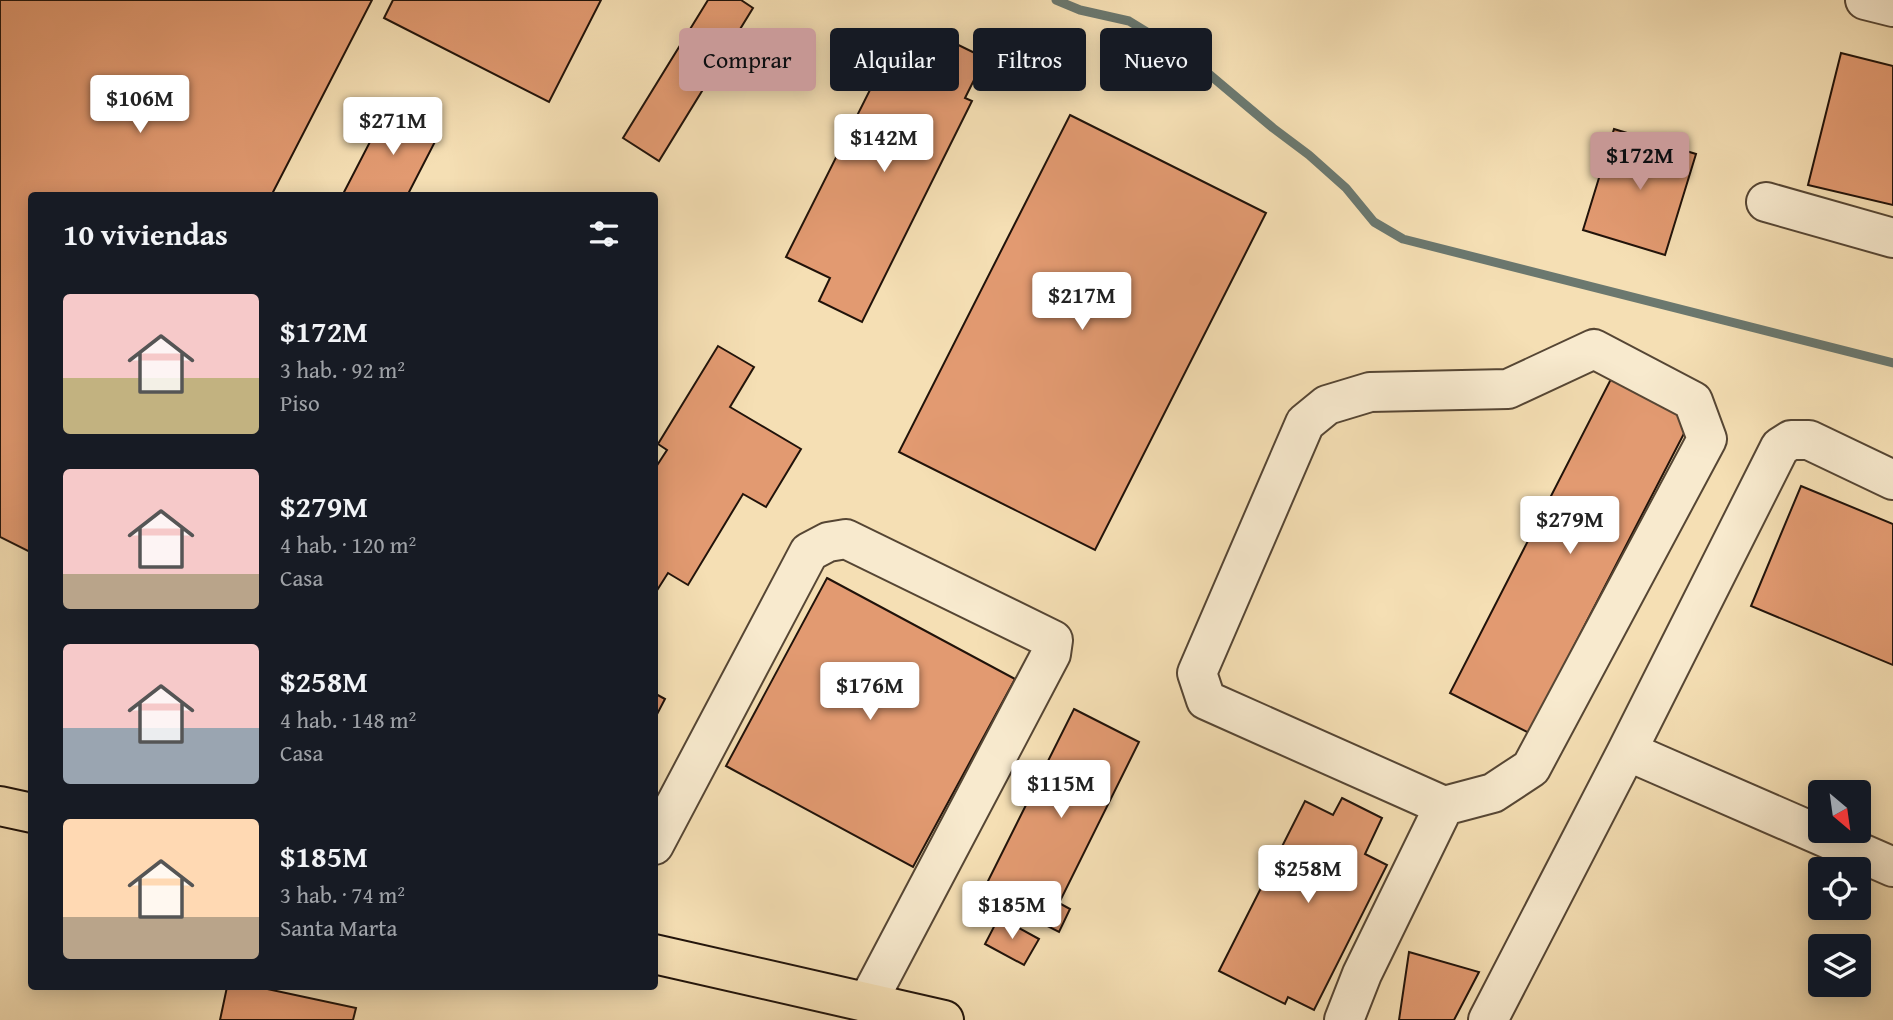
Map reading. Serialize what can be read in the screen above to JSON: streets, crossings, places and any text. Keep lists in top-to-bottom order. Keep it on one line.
{"north":"bottom right","page":{"chip":["Comprar","Alquilar","Filtros","Nuevo"],"price":["$106M","$271M","$142M","$172M","$217M","$279M","$176M","$115M","$258M","$185M"],"heading":"10 viviendas","list":[{"name":"$172M","note":"3 hab. · 92 m² · Piso"},{"name":"$279M","note":"4 hab. · 120 m² · Casa"},{"name":"$258M","note":"4 hab. · 148 m² · Casa"},{"name":"$185M","note":"3 hab. · 74 m² · Santa Marta"}]}}
